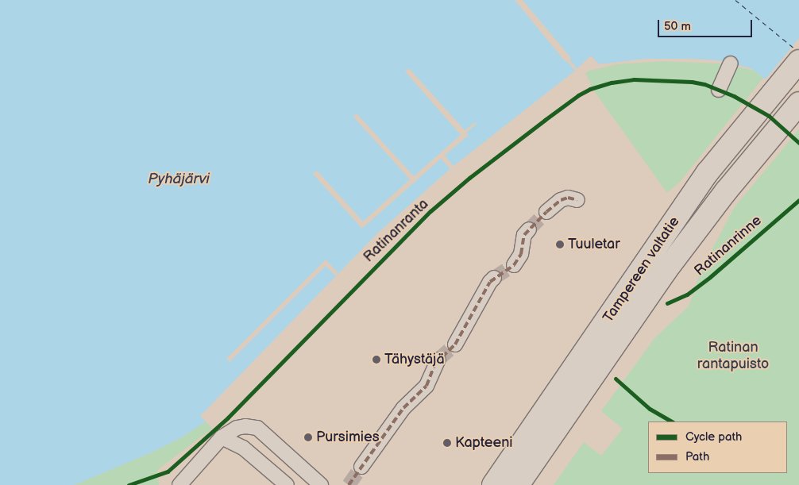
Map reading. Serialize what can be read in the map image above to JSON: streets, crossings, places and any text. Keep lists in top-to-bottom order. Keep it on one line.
{"streets":{"main road":["Tampereen valtatie"],"cycle path":["Ratinanranta","Ratinanrinne"]},"water":["Pyhäjärvi"],"parks":["Ratinan rantapuisto"],"places":["Tuuletar","Tähystäjä","Pursimies","Kapteeni"],"legend":["Cycle path","Path"],"scale_bar":"50 m"}
